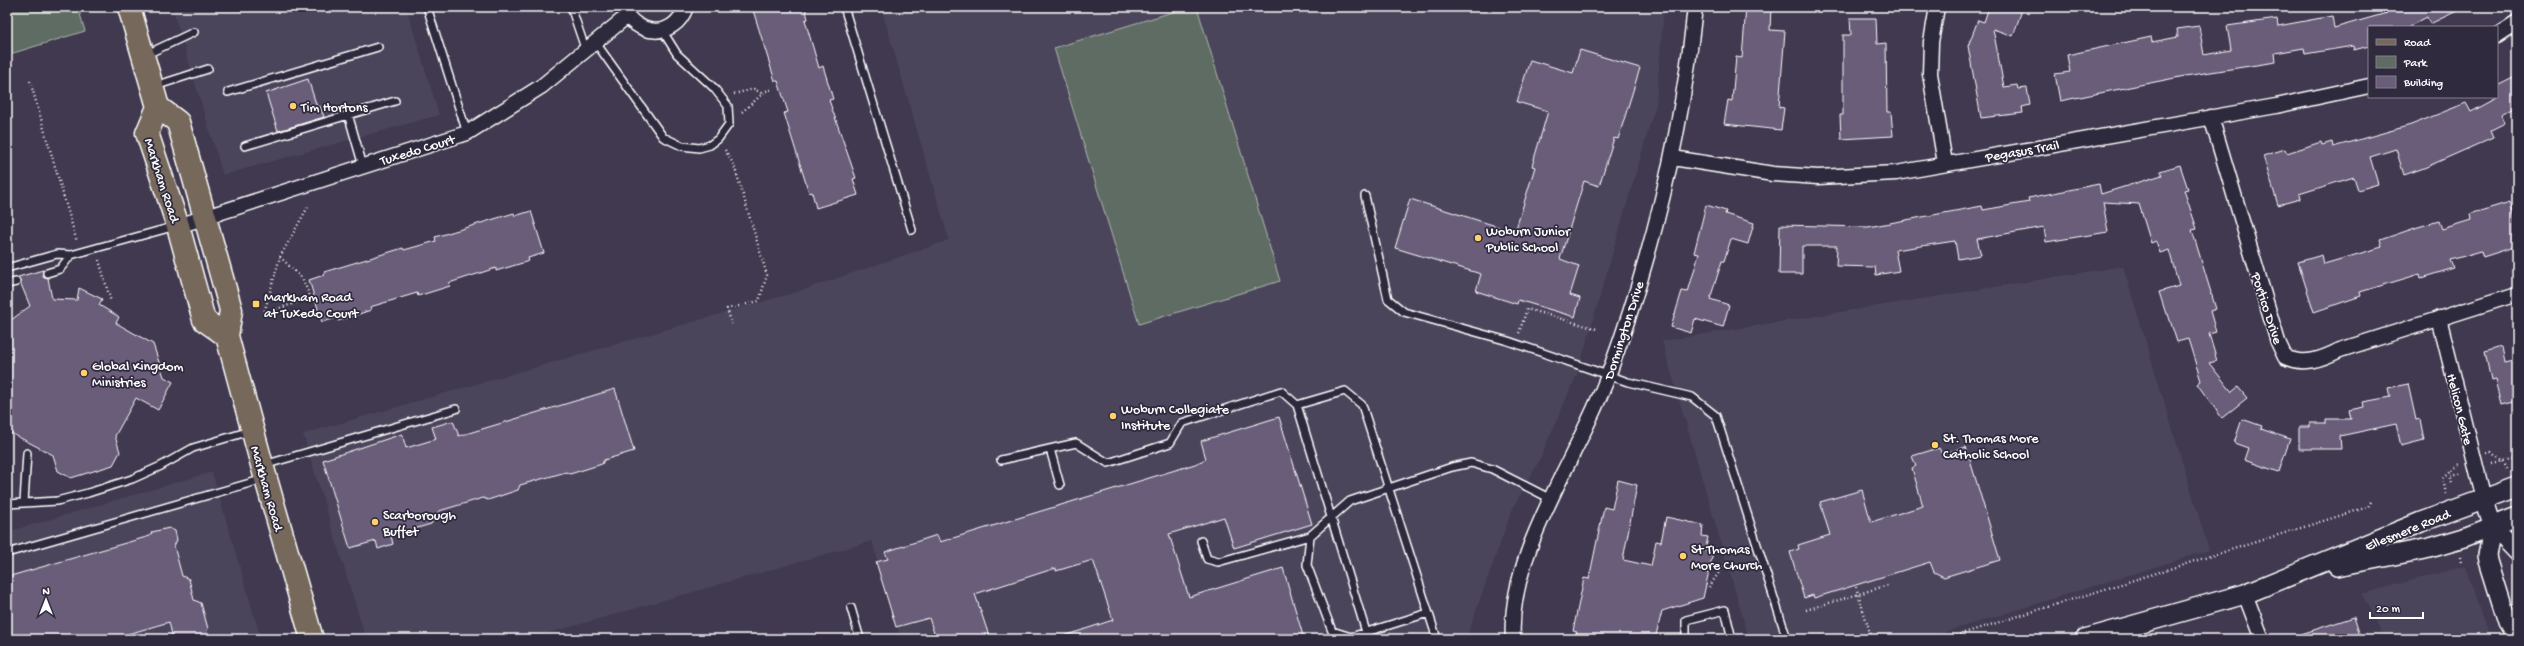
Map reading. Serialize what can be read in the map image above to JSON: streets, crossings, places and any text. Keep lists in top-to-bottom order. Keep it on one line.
{"streets":{"main road":["Markham Road","Ellesmere Road"],"street":["Tuxedo Court","Pegasus Trail","Portico Drive","Dormington Drive","Helicon Gate"]},"crossings":[["Tuxedo Court","Markham Road"],["Pegasus Trail","Portico Drive"],["Pegasus Trail","Dormington Drive"],["Portico Drive","Helicon Gate"],["Helicon Gate","Ellesmere Road"]],"places":{"other":["Tim Hortons","Woburn Junior Public School","Global Kingdom Ministries","Woburn Collegiate Institute","St. Thomas More Catholic School","Scarborough Buffet","St Thomas More Church"],"transit":["Markham Road at Tuxedo Court"]},"legend":["Road","Park","Building"],"scale_bar":"20 m","north":"top"}
